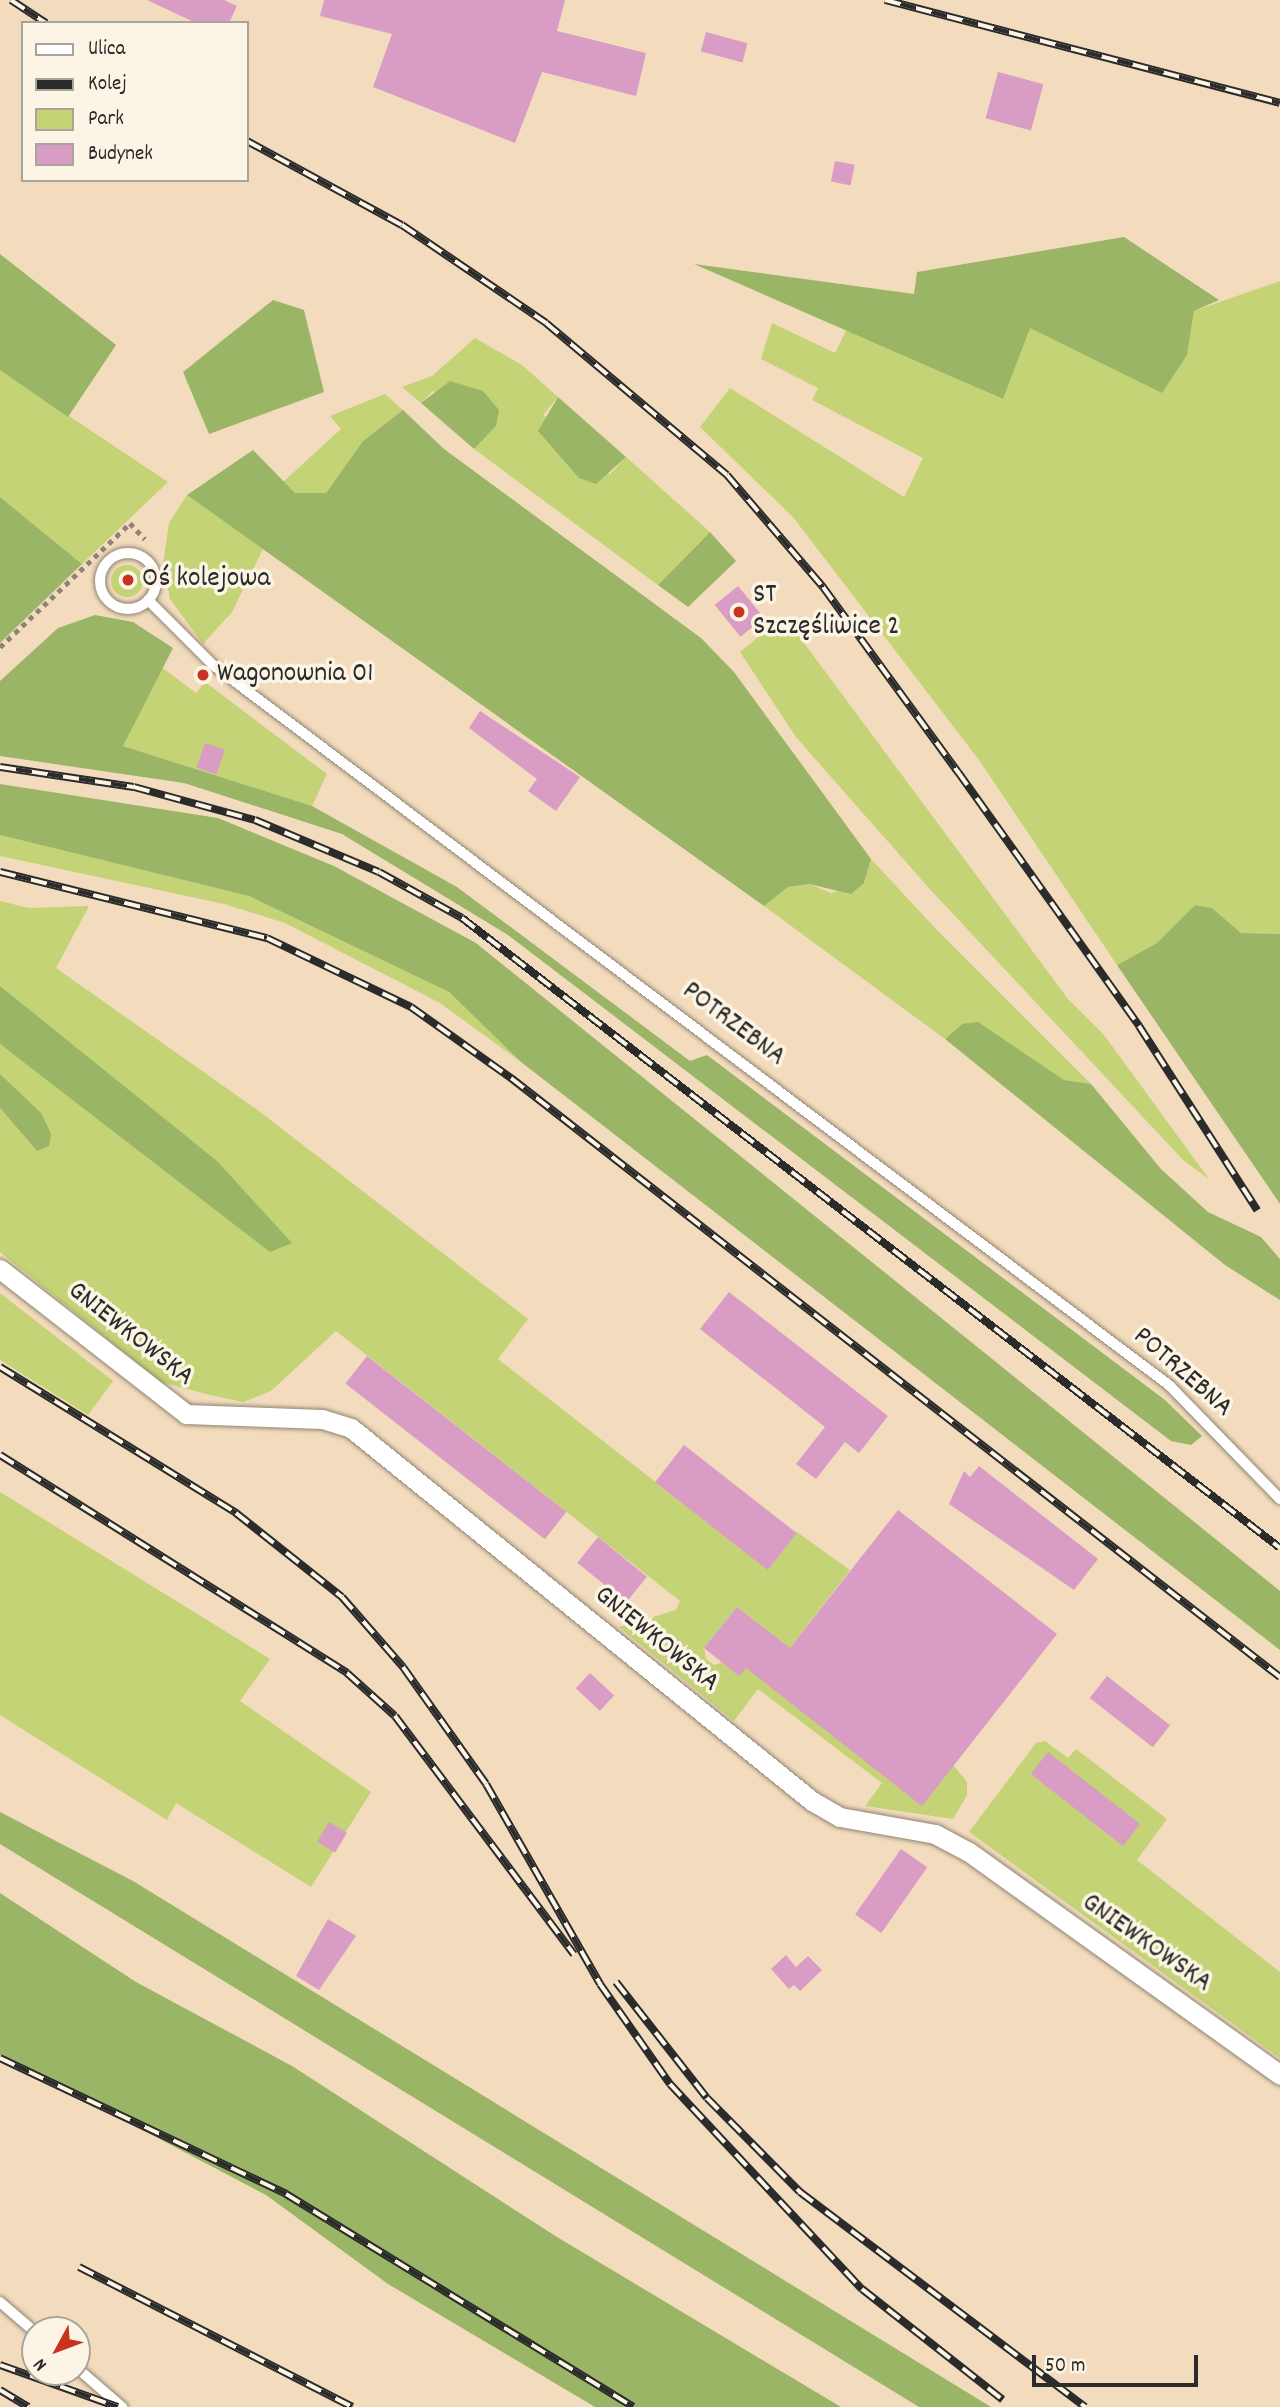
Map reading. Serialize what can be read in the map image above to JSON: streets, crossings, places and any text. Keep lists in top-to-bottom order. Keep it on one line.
{"streets":{"street":["GNIEWKOWSKA"],"lane":["POTRZEBNA"]},"places":["Oś kolejowa","ST Szczęśliwice 2","Wagonownia 01"],"legend":["Ulica","Kolej","Park","Budynek"],"scale_bar":"50 m","north":"bottom left"}
